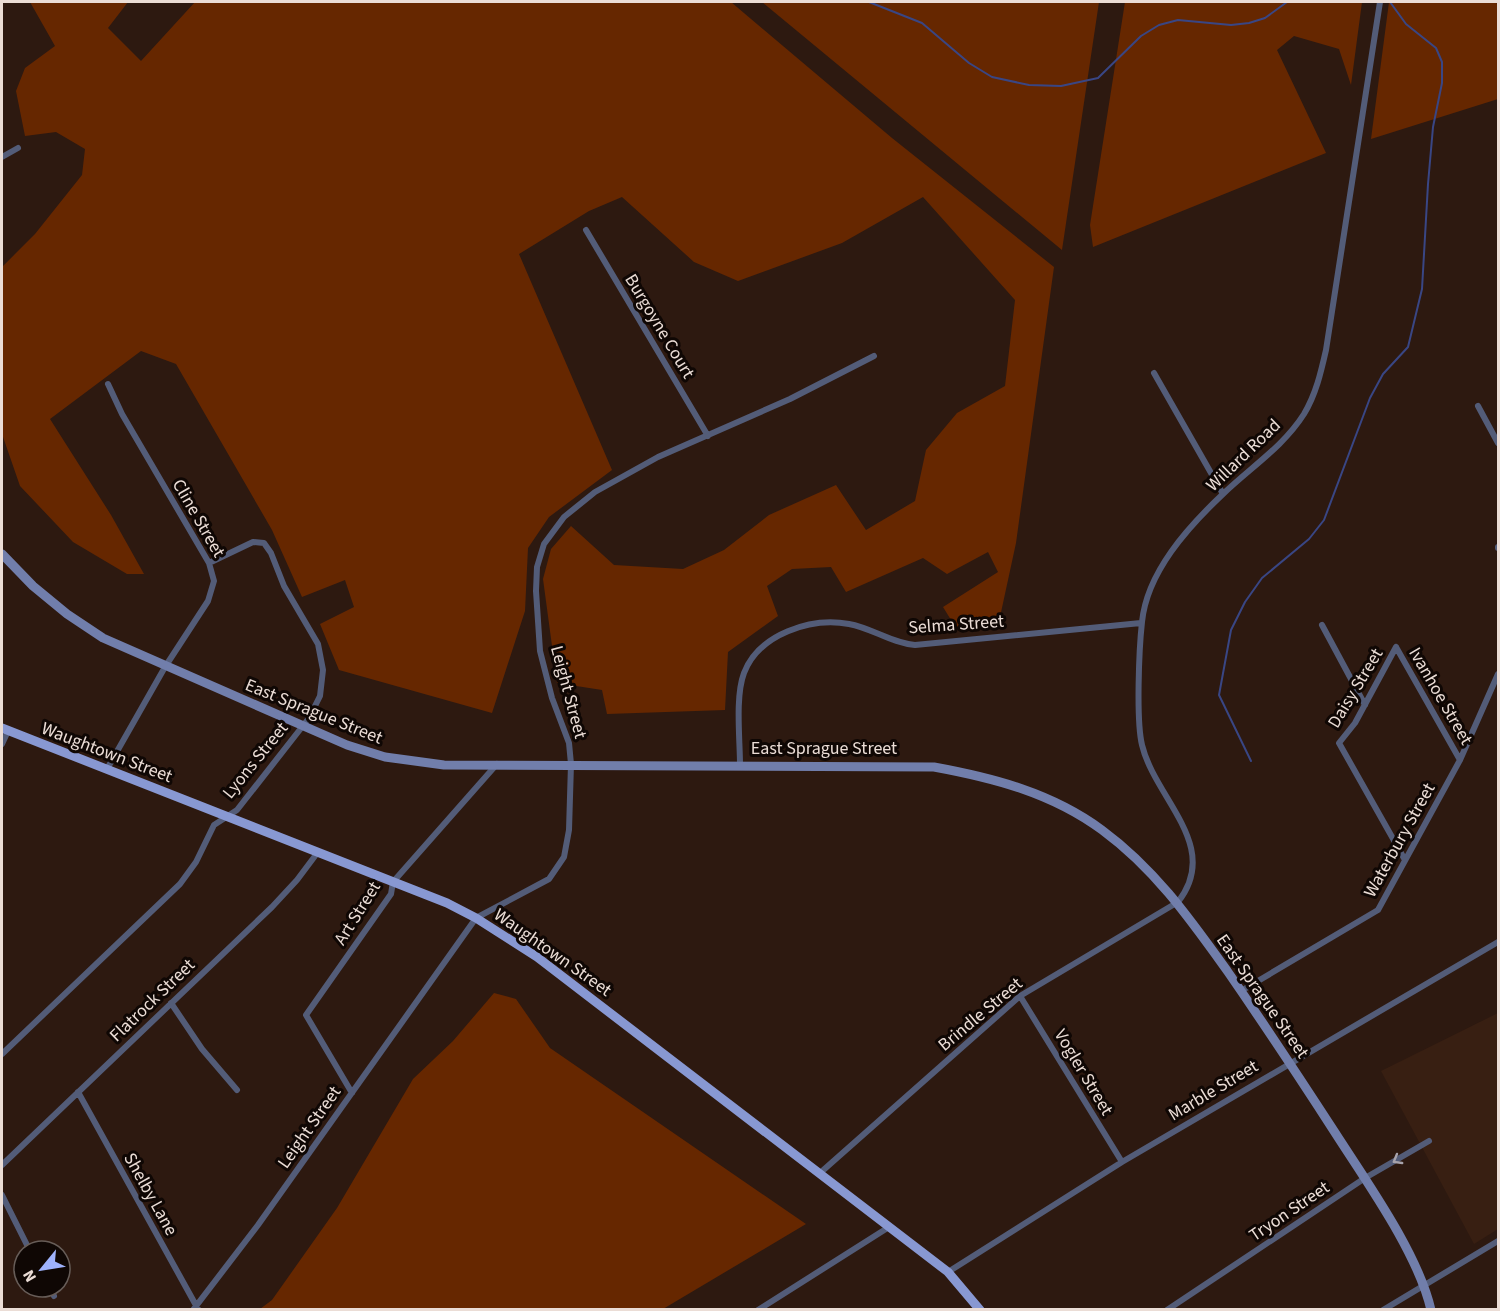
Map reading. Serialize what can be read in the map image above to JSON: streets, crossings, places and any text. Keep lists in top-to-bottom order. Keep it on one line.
{"streets":{"main road":["Waughtown Street"],"street":["Burgoyne Court","Willard Road","Cline Street","Selma Street","Daisy Street","Leight Street","Ivanhoe Street","East Sprague Street","Lyons Street","Waterbury Street","Art Street","Flatrock Street","Brindle Street","Vogler Street","Marble Street","Shelby Lane","Tryon Street"]},"crossings":[["Burgoyne Court","Leight Street"],["Willard Road","Selma Street"],["Willard Road","East Sprague Street"],["Willard Road","Brindle Street"],["Cline Street","East Sprague Street"],["Cline Street","Waughtown Street"],["Cline Street","Lyons Street"],["Selma Street","East Sprague Street"],["Daisy Street","Ivanhoe Street"],["Daisy Street","Waterbury Street"],["Leight Street","East Sprague Street"],["Leight Street","Waughtown Street"],["Leight Street","Art Street"],["Leight Street","Shelby Lane"],["Ivanhoe Street","Waterbury Street"],["East Sprague Street","Lyons Street"],["East Sprague Street","Waterbury Street"],["East Sprague Street","Art Street"],["East Sprague Street","Brindle Street"],["East Sprague Street","Marble Street"],["East Sprague Street","Tryon Street"],["Waughtown Street","Lyons Street"],["Waughtown Street","Art Street"],["Waughtown Street","Flatrock Street"],["Waughtown Street","Brindle Street"],["Waughtown Street","Marble Street"],["Flatrock Street","Shelby Lane"],["Brindle Street","Vogler Street"],["Vogler Street","Marble Street"]],"north":"bottom left"}
